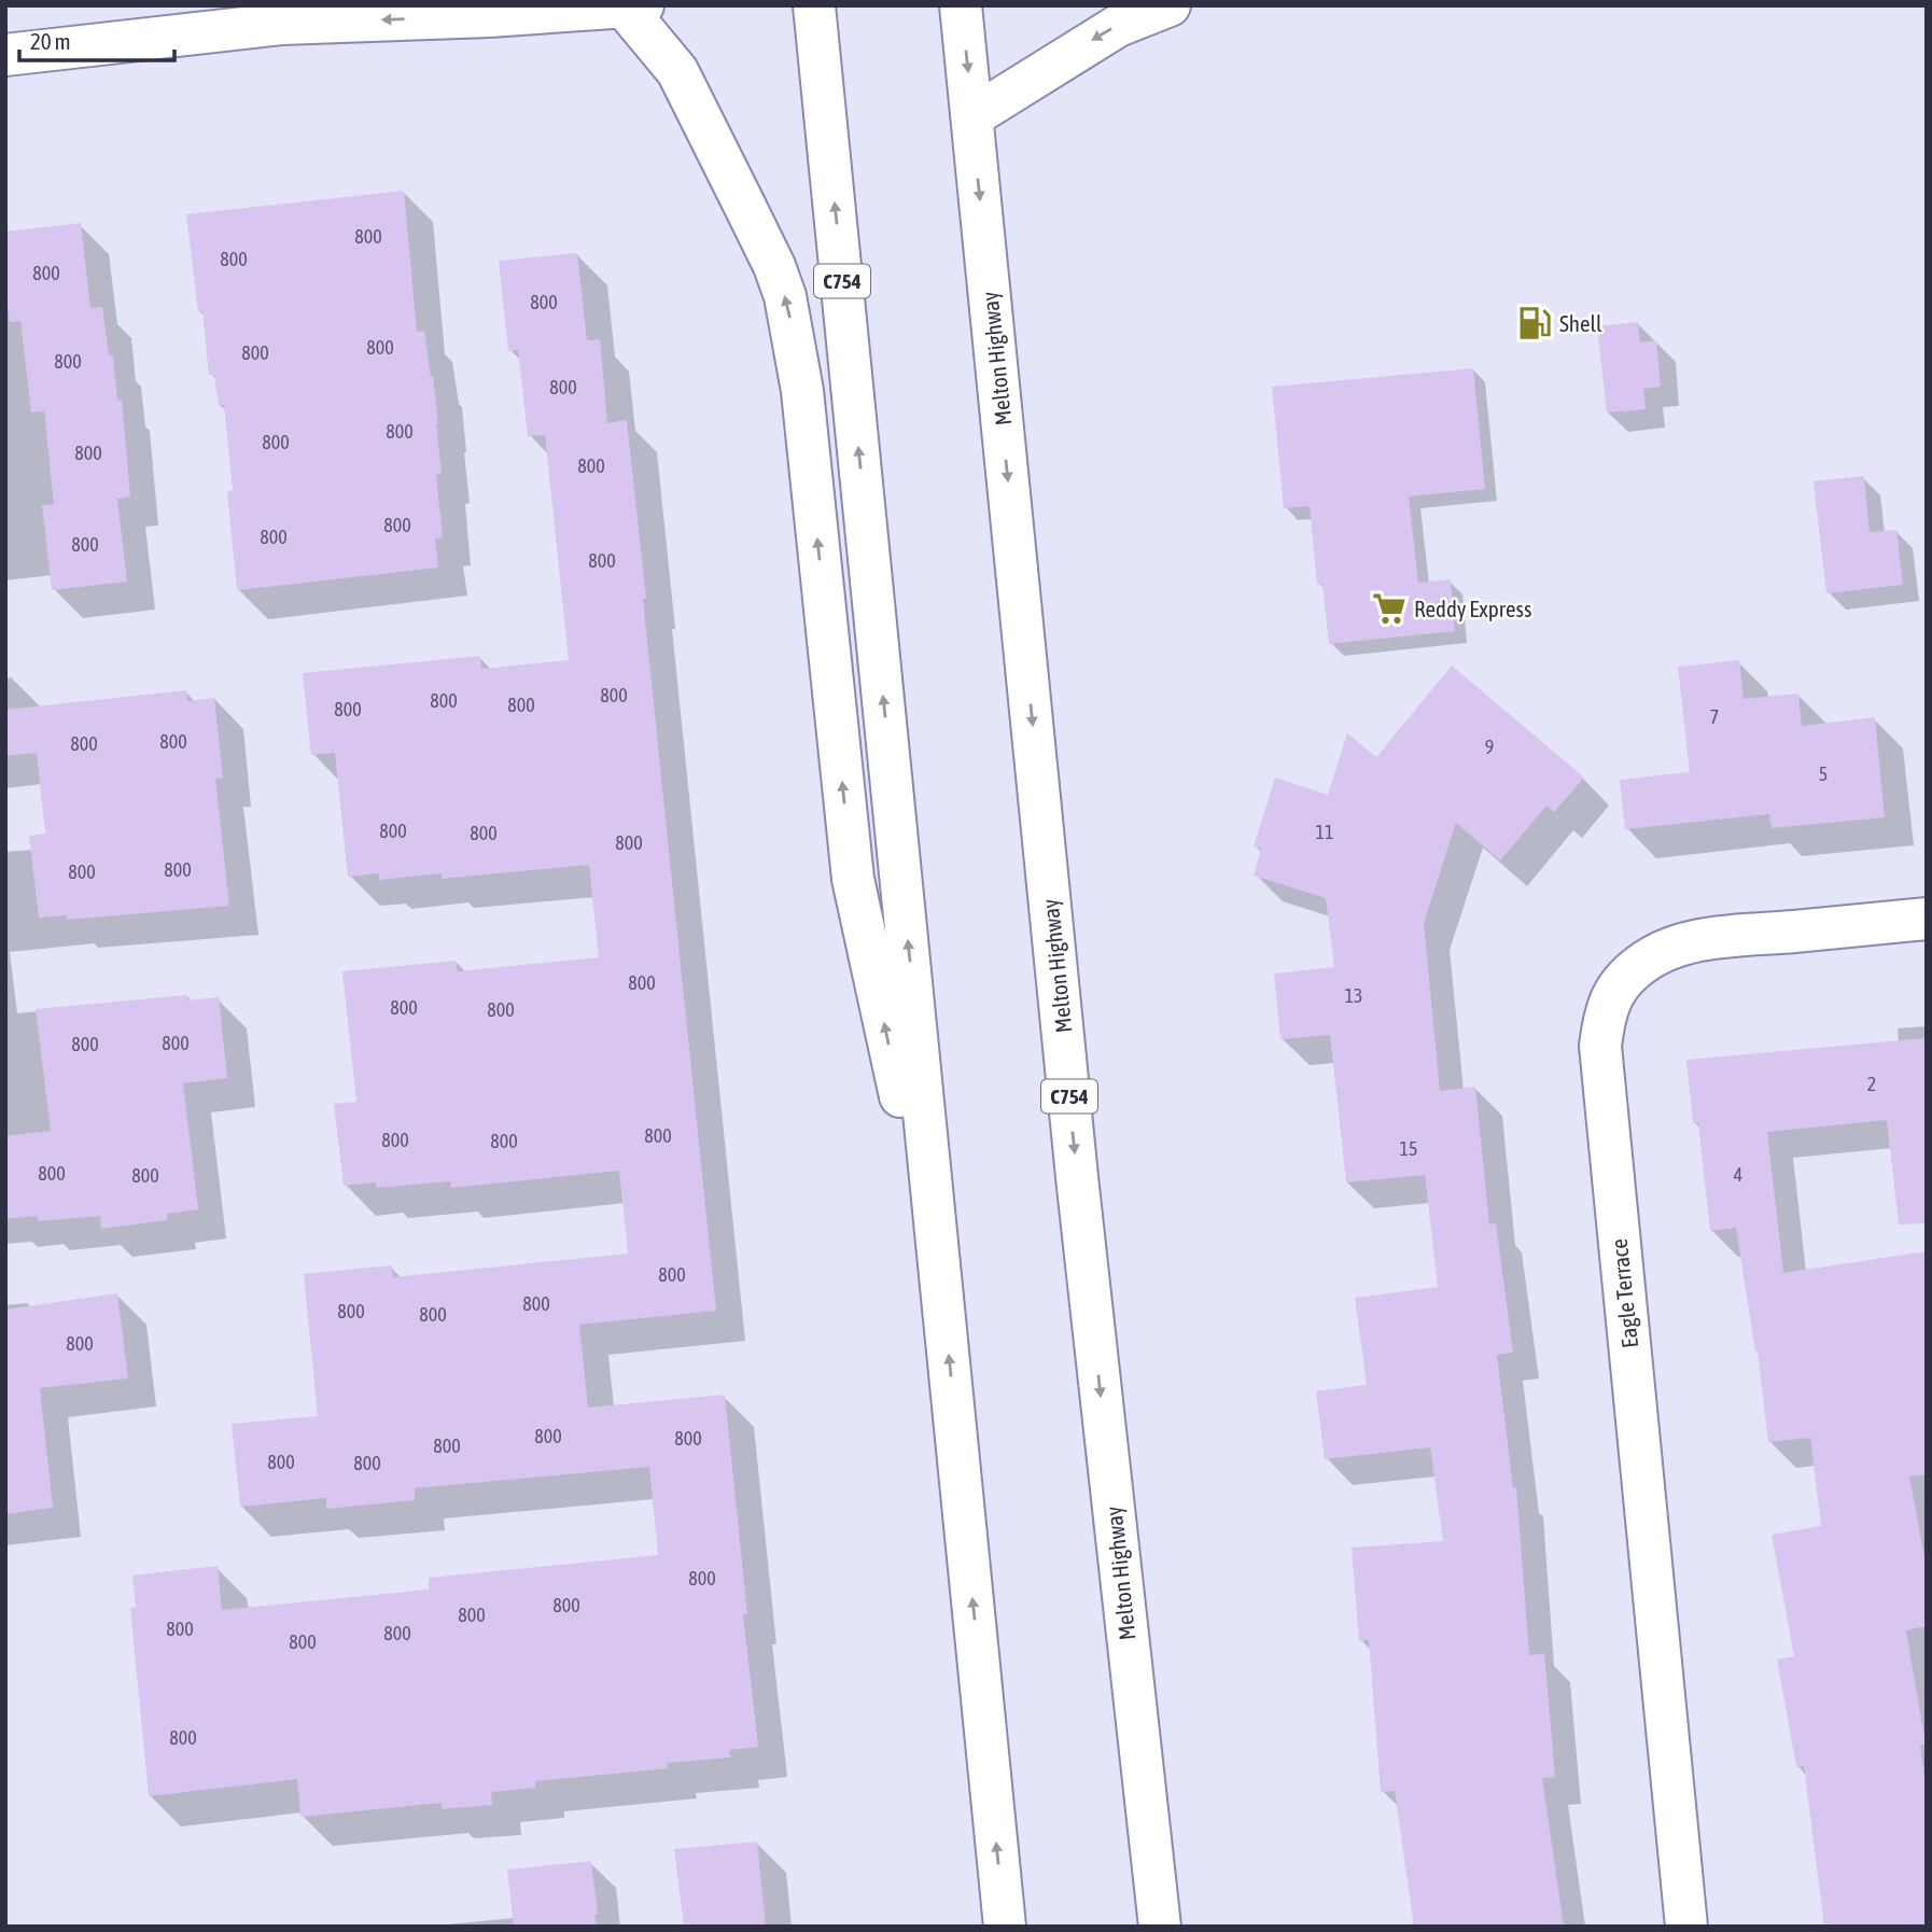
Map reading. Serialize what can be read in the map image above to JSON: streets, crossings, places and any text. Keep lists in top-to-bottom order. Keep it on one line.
{"streets":{"main road":["C754","Melton Highway","Eagle Terrace"]},"places":{"fuel station":["Shell"],"supermarket":["Reddy Express"]},"house_numbers":["800","800","800","800","800","800","800","800","800","800","800","800","800","800","800","800","800","800","800","800","7","800","800","9","5","800","11","800","800","800","800","800","13","800","800","800","800","2","800","800","800","15","800","4","800","800","800","800","800","800","800","800","800","800","800","800","800","800","800","800","800","800"],"scale_bar":"20 m"}
